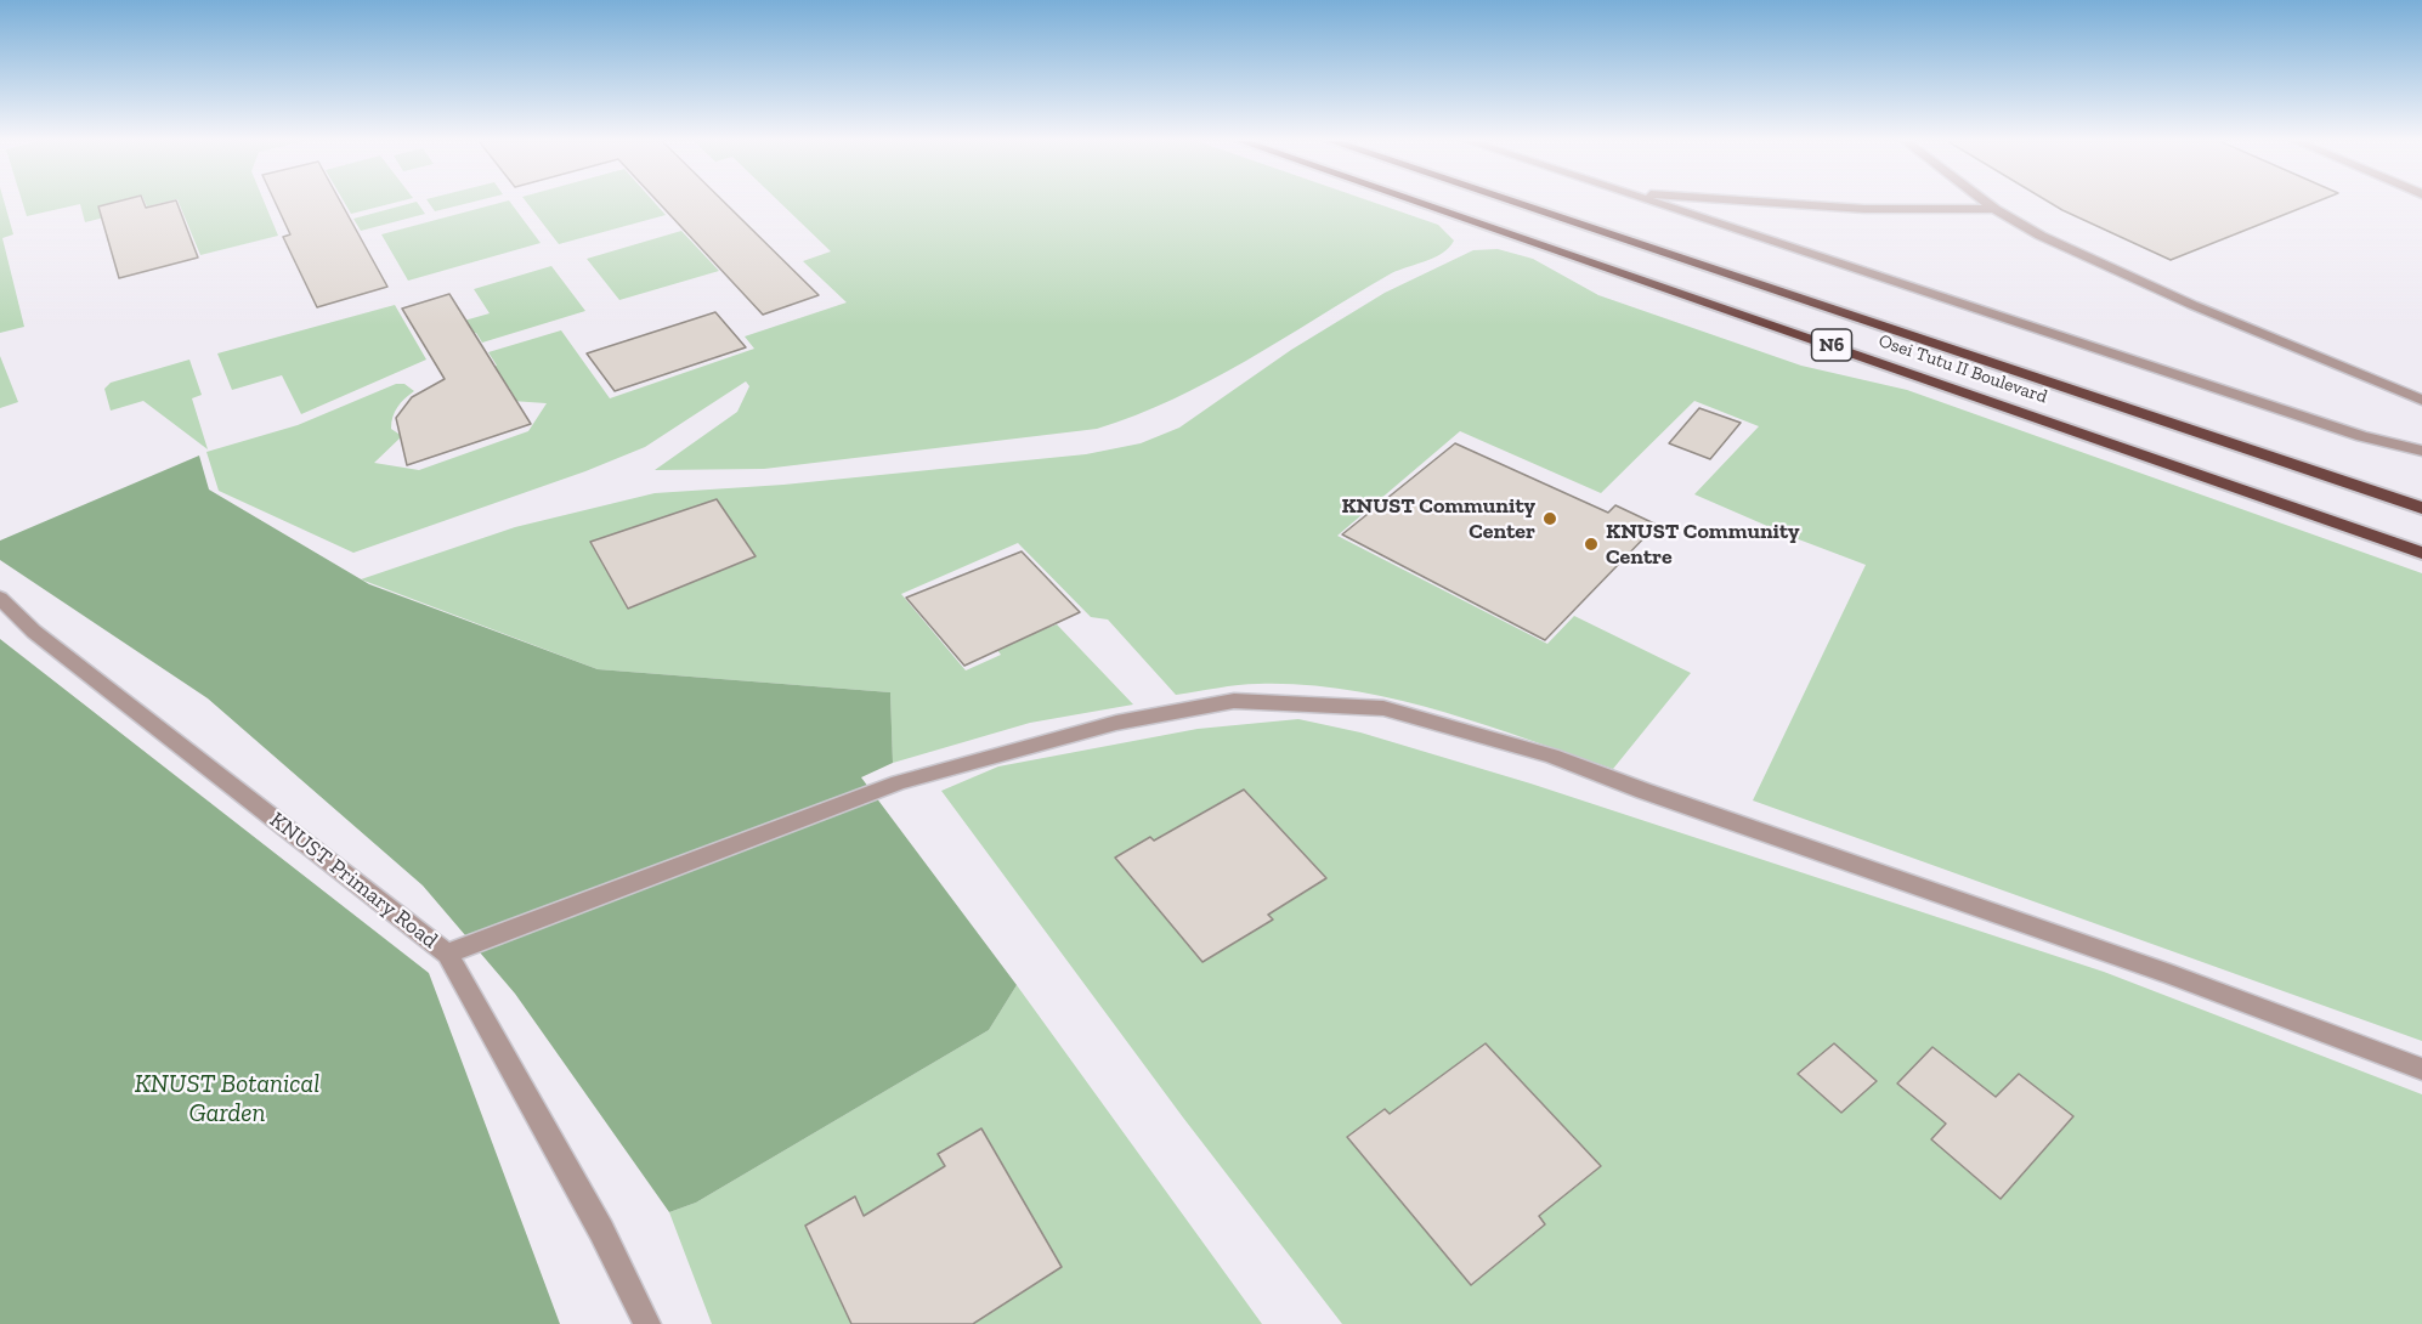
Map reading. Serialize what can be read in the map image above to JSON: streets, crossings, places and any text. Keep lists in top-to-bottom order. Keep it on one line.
{"streets":{"highway":["N6","Osei Tutu II Boulevard"],"street":["KNUST Primary Road"]},"parks":["KNUST Botanical Garden"],"places":["KNUST Community Center","KNUST Community Centre"]}
